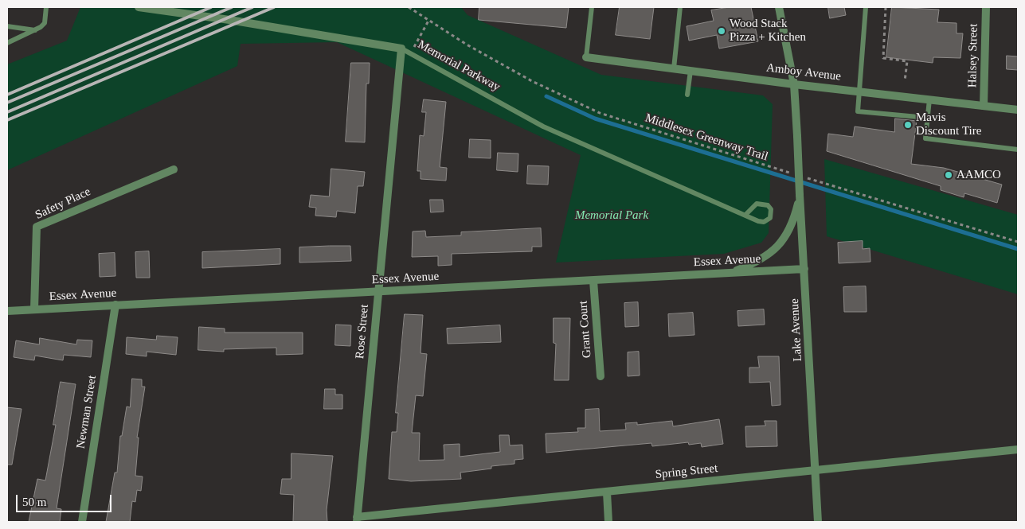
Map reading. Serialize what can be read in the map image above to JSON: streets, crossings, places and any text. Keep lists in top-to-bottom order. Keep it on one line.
{"streets":{"street":["Halsey Street","Memorial Parkway","Amboy Avenue","Safety Place","Essex Avenue","Grant Court","Lake Avenue","Rose Street","Newman Street","Spring Street"],"path":["Middlesex Greenway Trail"]},"crossings":[["Halsey Street","Amboy Avenue"],["Memorial Parkway","Rose Street"],["Amboy Avenue","Lake Avenue"],["Safety Place","Essex Avenue"],["Essex Avenue","Grant Court"],["Essex Avenue","Lake Avenue"],["Essex Avenue","Rose Street"],["Essex Avenue","Newman Street"],["Lake Avenue","Spring Street"],["Rose Street","Spring Street"]],"parks":["Memorial Park"],"places":["Wood Stack Pizza + Kitchen","Mavis Discount Tire","AAMCO"],"scale_bar":"50 m"}
